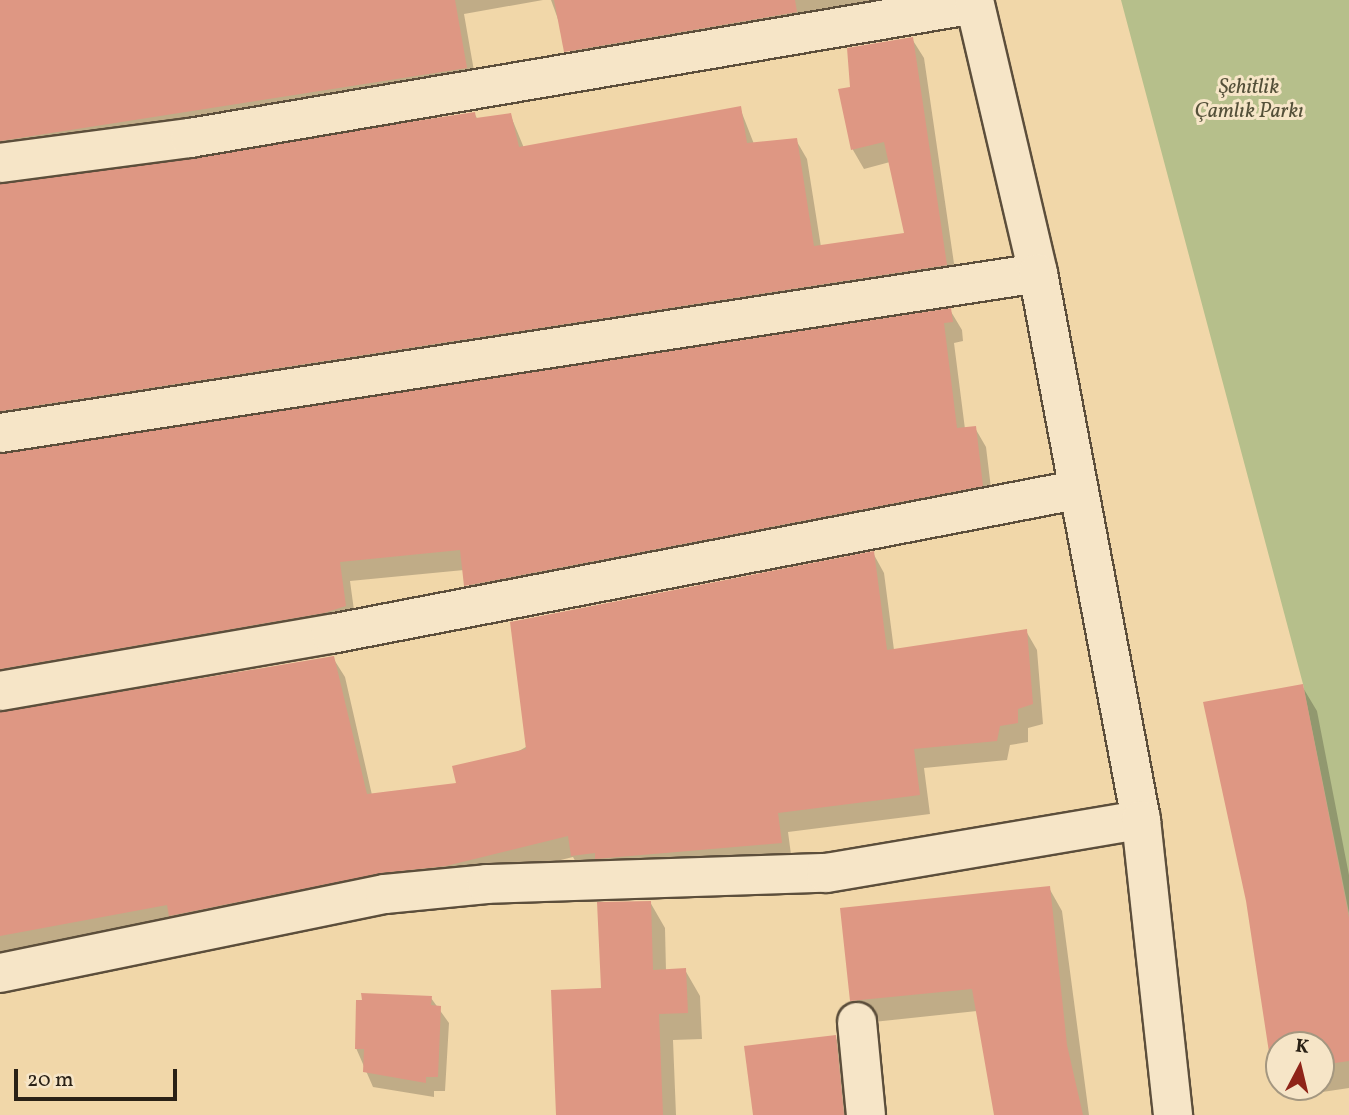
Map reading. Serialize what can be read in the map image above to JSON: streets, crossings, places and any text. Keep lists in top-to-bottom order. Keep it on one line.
{"parks":["Şehitlik Çamlık Parkı"],"scale_bar":"20 m","north":"top"}
